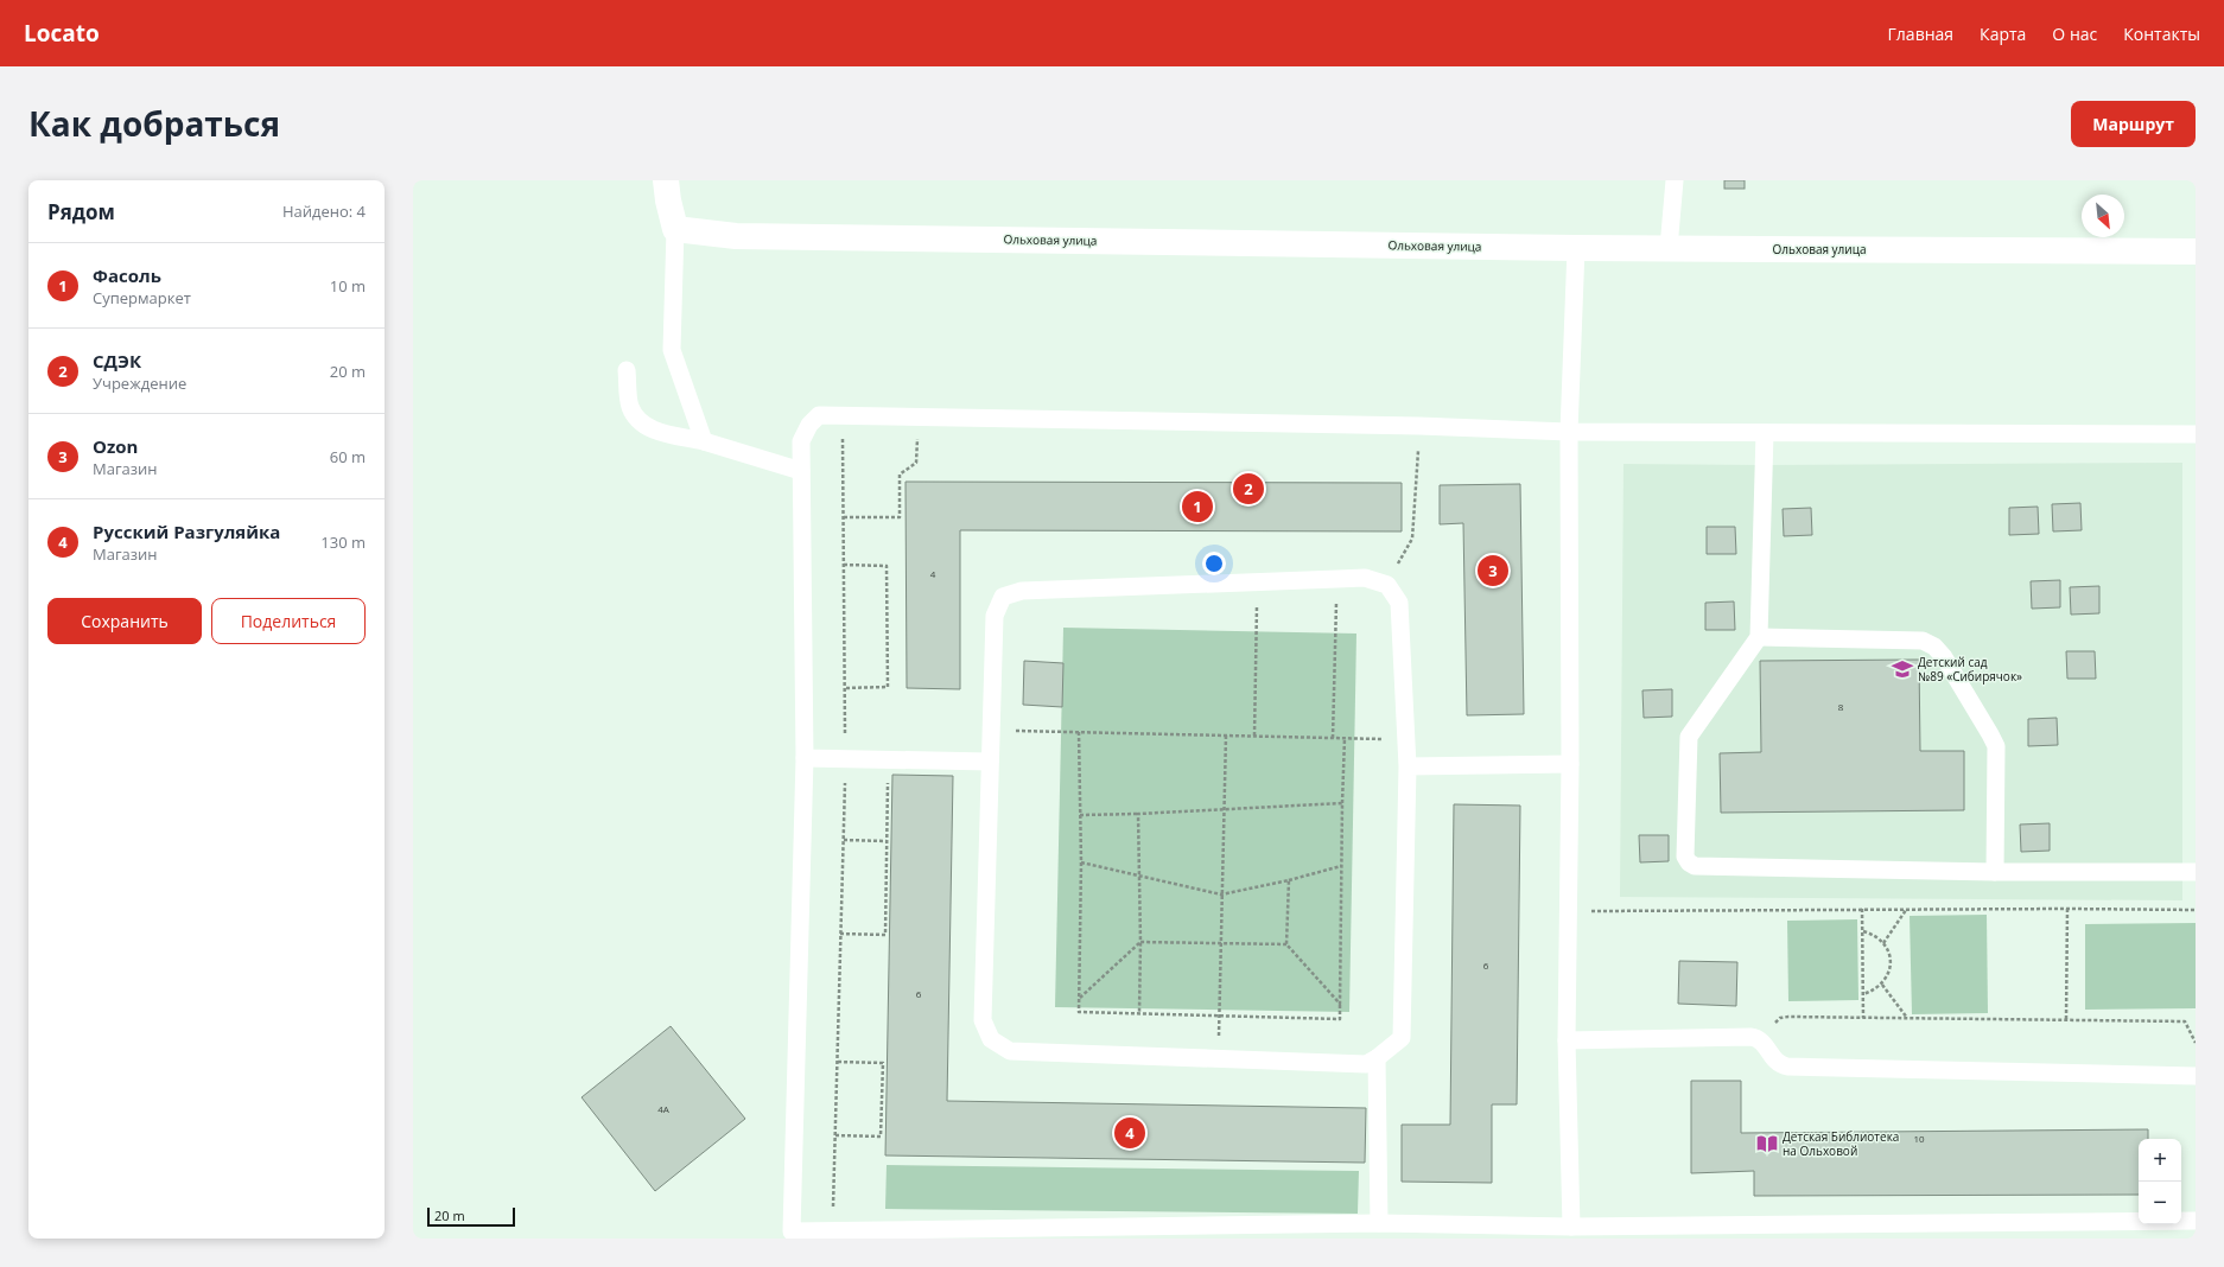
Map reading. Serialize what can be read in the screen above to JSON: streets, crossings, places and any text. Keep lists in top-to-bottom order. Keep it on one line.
{"streets":{"street":["Ольховая улица"]},"places":{"school or university":["Детский сад №89 «Сибирячок»"],"library":["Детская Библиотека на Ольховой"]},"house_numbers":["4","8","6","6","4А","10"],"scale_bar":"20 m","north":"bottom right","page":{"header":"Locato","nav":["Главная","Карта","О нас","Контакты"],"title":"Как добраться","buttons":["Маршрут",["Сохранить","Поделиться"]],"heading":["Рядом","Найдено: 4"],"list":[{"mark":"1","name":"Фасоль","note":"Супермаркет","value":"10 m"},{"mark":"2","name":"СДЭК","note":"Учреждение","value":"20 m"},{"mark":"3","name":"Ozon","note":"Магазин","value":"60 m"},{"mark":"4","name":"Русский Разгуляйка","note":"Магазин","value":"130 m"}],"pins":["2","1","3","4"],"map_buttons":["+","−"],"scale":"20 m"}}
